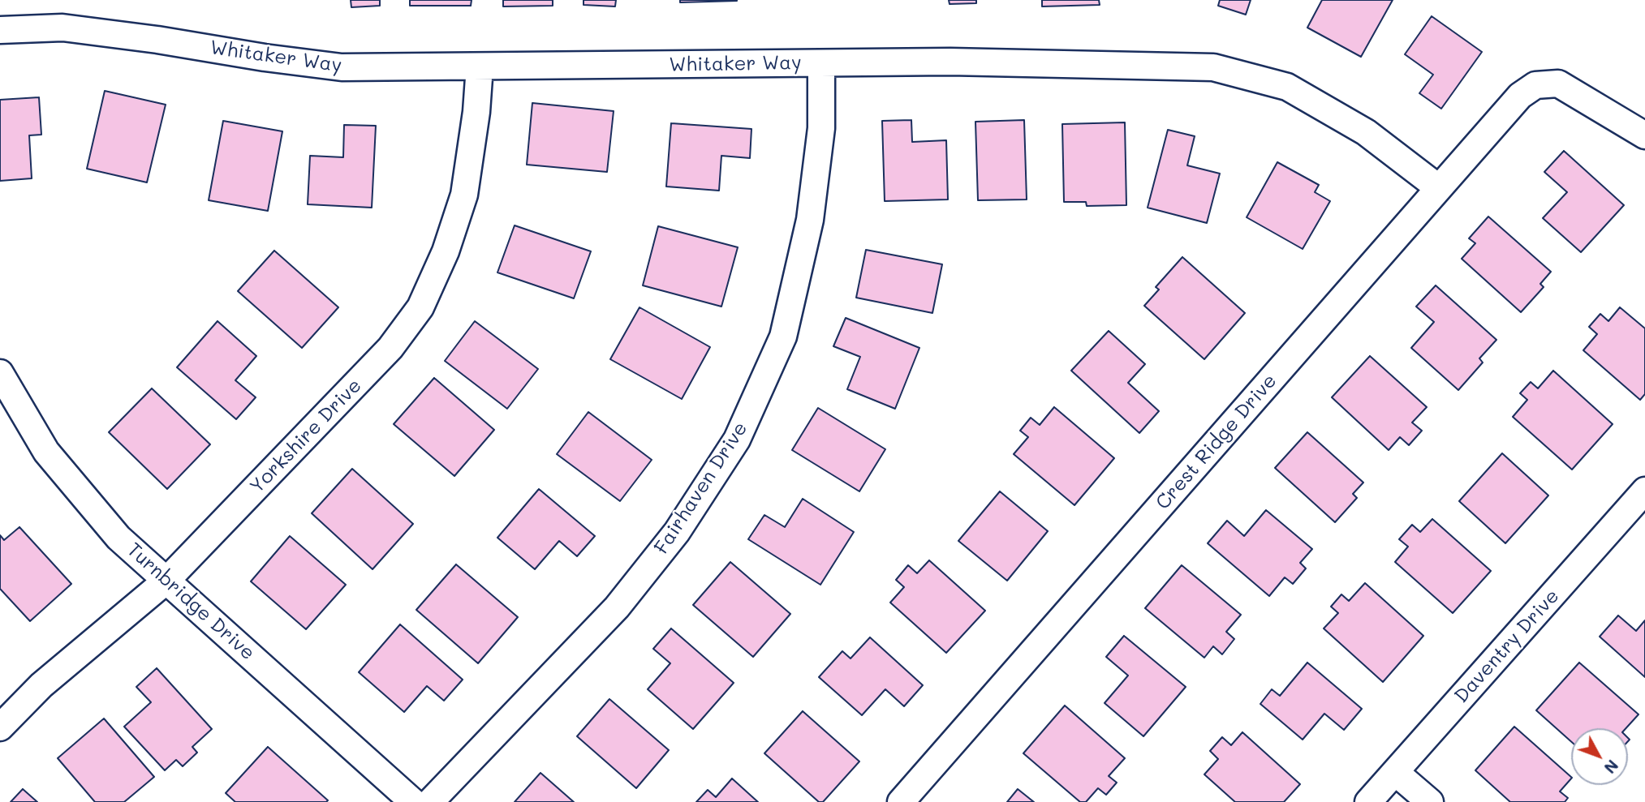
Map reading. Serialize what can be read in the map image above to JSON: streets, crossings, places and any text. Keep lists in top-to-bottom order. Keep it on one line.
{"streets":{"street":["Whitaker Way","Yorkshire Drive","Crest Ridge Drive","Fairhaven Drive","Turnbridge Drive","Daventry Drive"]},"crossings":[["Whitaker Way","Yorkshire Drive"],["Whitaker Way","Crest Ridge Drive"],["Whitaker Way","Fairhaven Drive"],["Yorkshire Drive","Turnbridge Drive"]],"north":"bottom right"}
